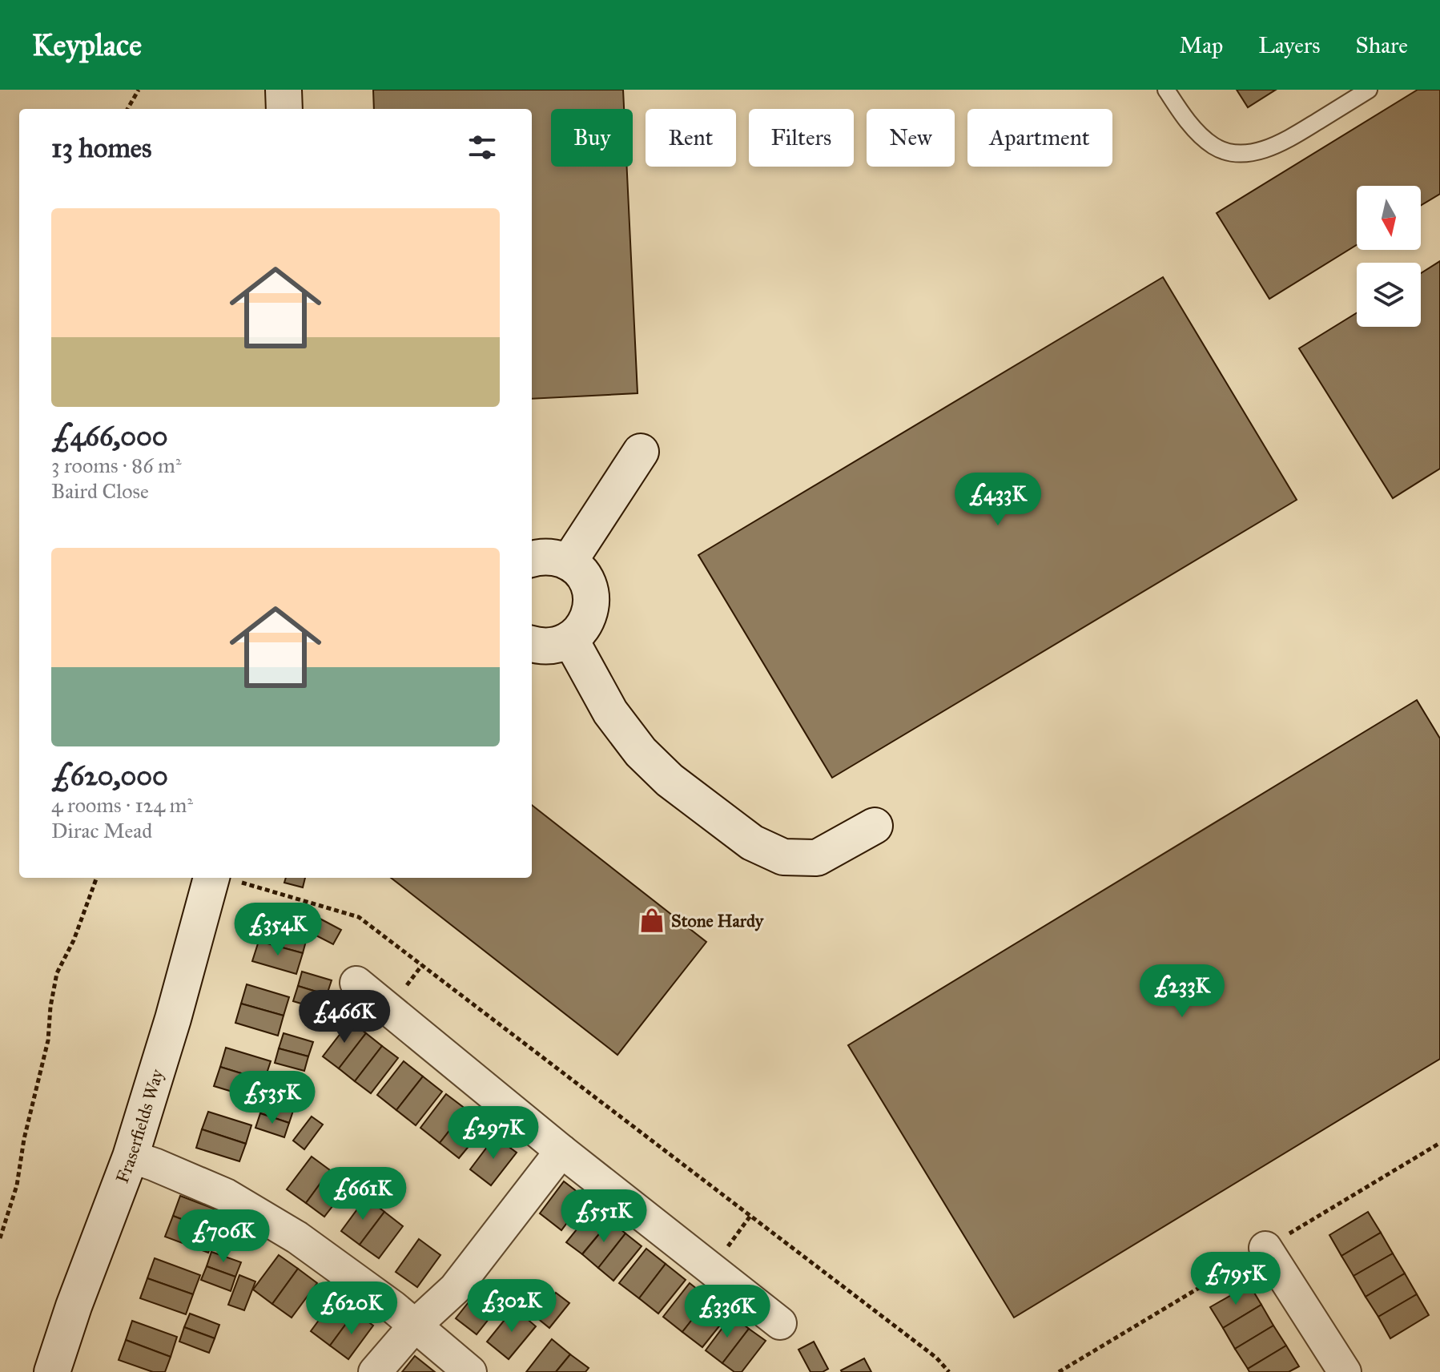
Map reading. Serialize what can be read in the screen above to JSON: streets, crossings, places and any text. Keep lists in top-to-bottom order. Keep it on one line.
{"streets":{"street":["Fraserfields Way"]},"places":{"shop":["Stone Hardy"]},"north":"bottom","page":{"header":"Keyplace","nav":["Map","Layers","Share"],"chip":["Buy","Rent","Filters","New","Apartment"],"heading":"13 homes","list":[{"name":"£466,000","note":"3 rooms · 86 m² · Baird Close"},{"name":"£620,000","note":"4 rooms · 124 m² · Dirac Mead"}],"price":["£433K","£354K","£233K","£466K","£535K","£297K","£661K","£551K","£706K","£795K","£302K","£620K","£336K"]}}
